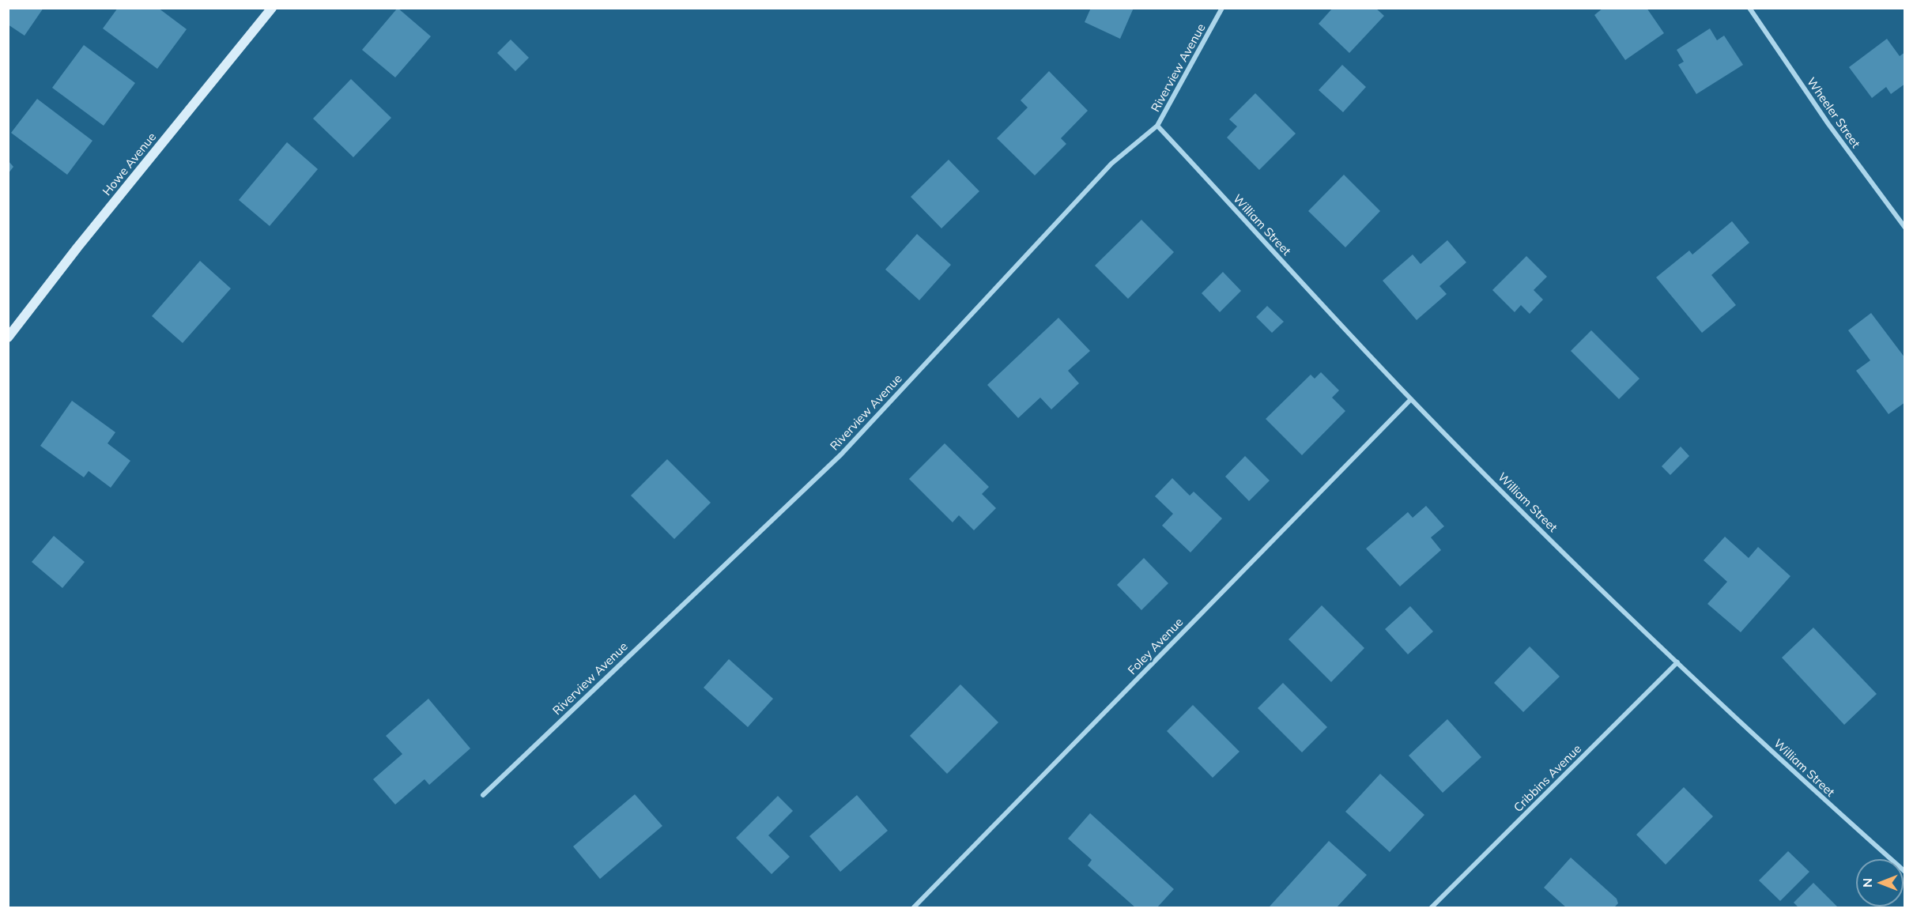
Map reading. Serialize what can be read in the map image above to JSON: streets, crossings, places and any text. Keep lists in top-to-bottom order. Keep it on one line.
{"streets":{"main road":["Howe Avenue"],"street":["Riverview Avenue","Wheeler Street","William Street","Foley Avenue","Cribbins Avenue"]},"crossings":[["Riverview Avenue","William Street"],["William Street","Foley Avenue"],["William Street","Cribbins Avenue"]],"north":"left"}
